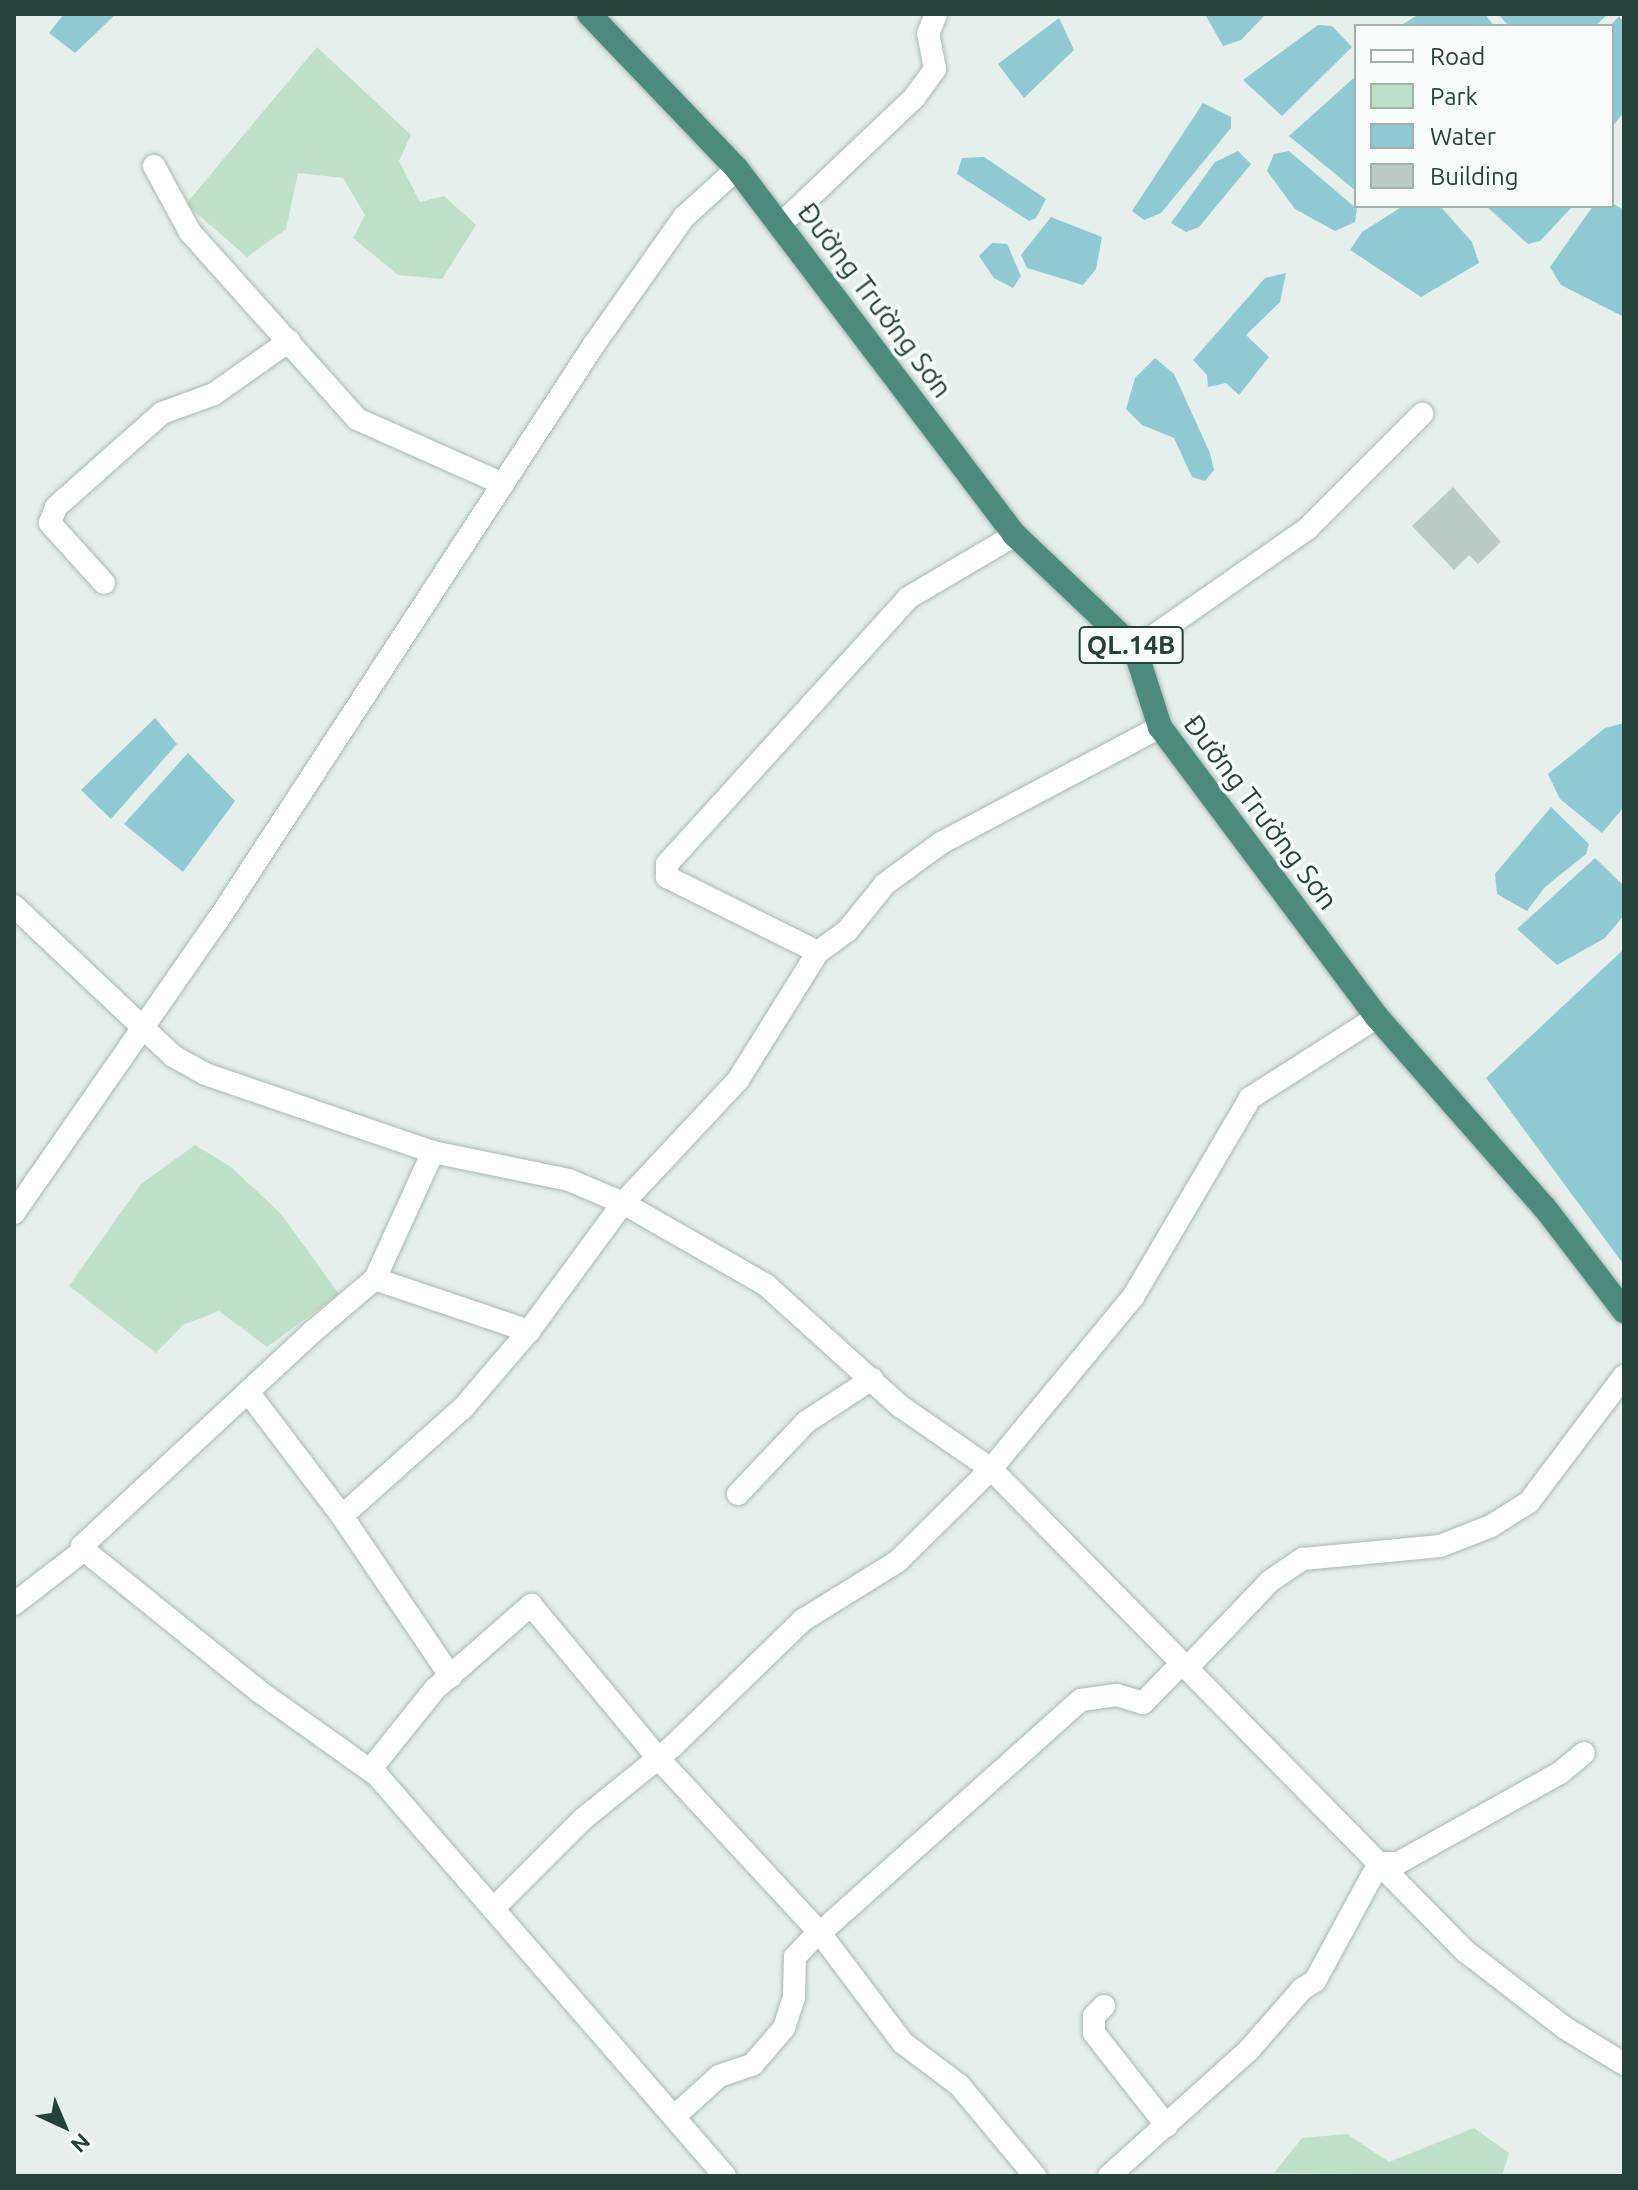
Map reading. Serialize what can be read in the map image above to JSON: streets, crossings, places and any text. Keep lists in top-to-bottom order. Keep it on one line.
{"streets":{"highway":["Đường Trường Sơn","QL.14B"]},"legend":["Road","Park","Water","Building"],"north":"bottom right"}
